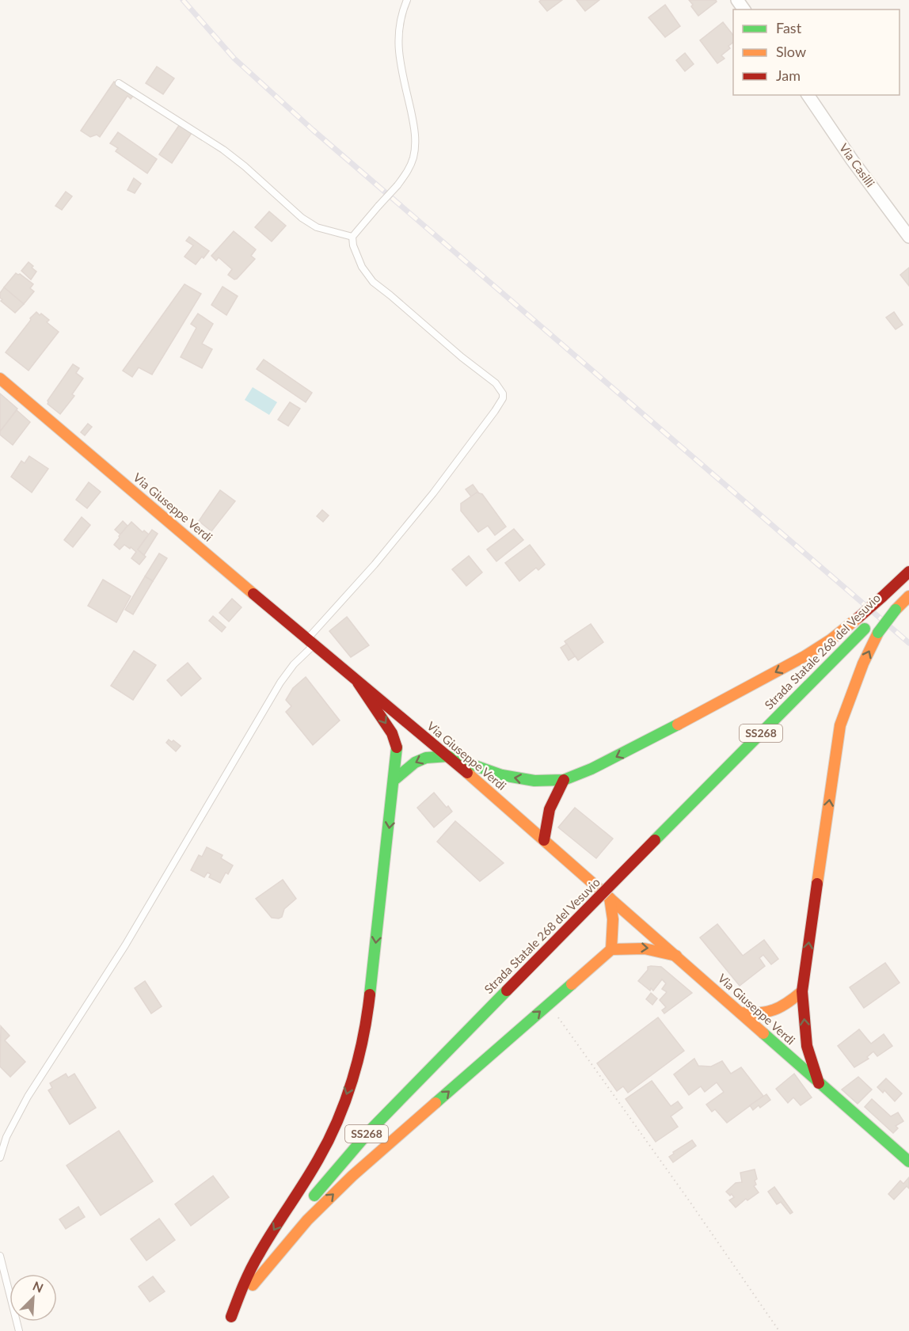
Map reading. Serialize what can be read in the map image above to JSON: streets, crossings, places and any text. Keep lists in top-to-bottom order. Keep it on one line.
{"streets":{"main road":["Via Giuseppe Verdi","Strada Statale 268 del Vesuvio","SS268"],"street":["Via Casilli"]},"legend":["Fast","Slow","Jam"],"north":"top right"}
